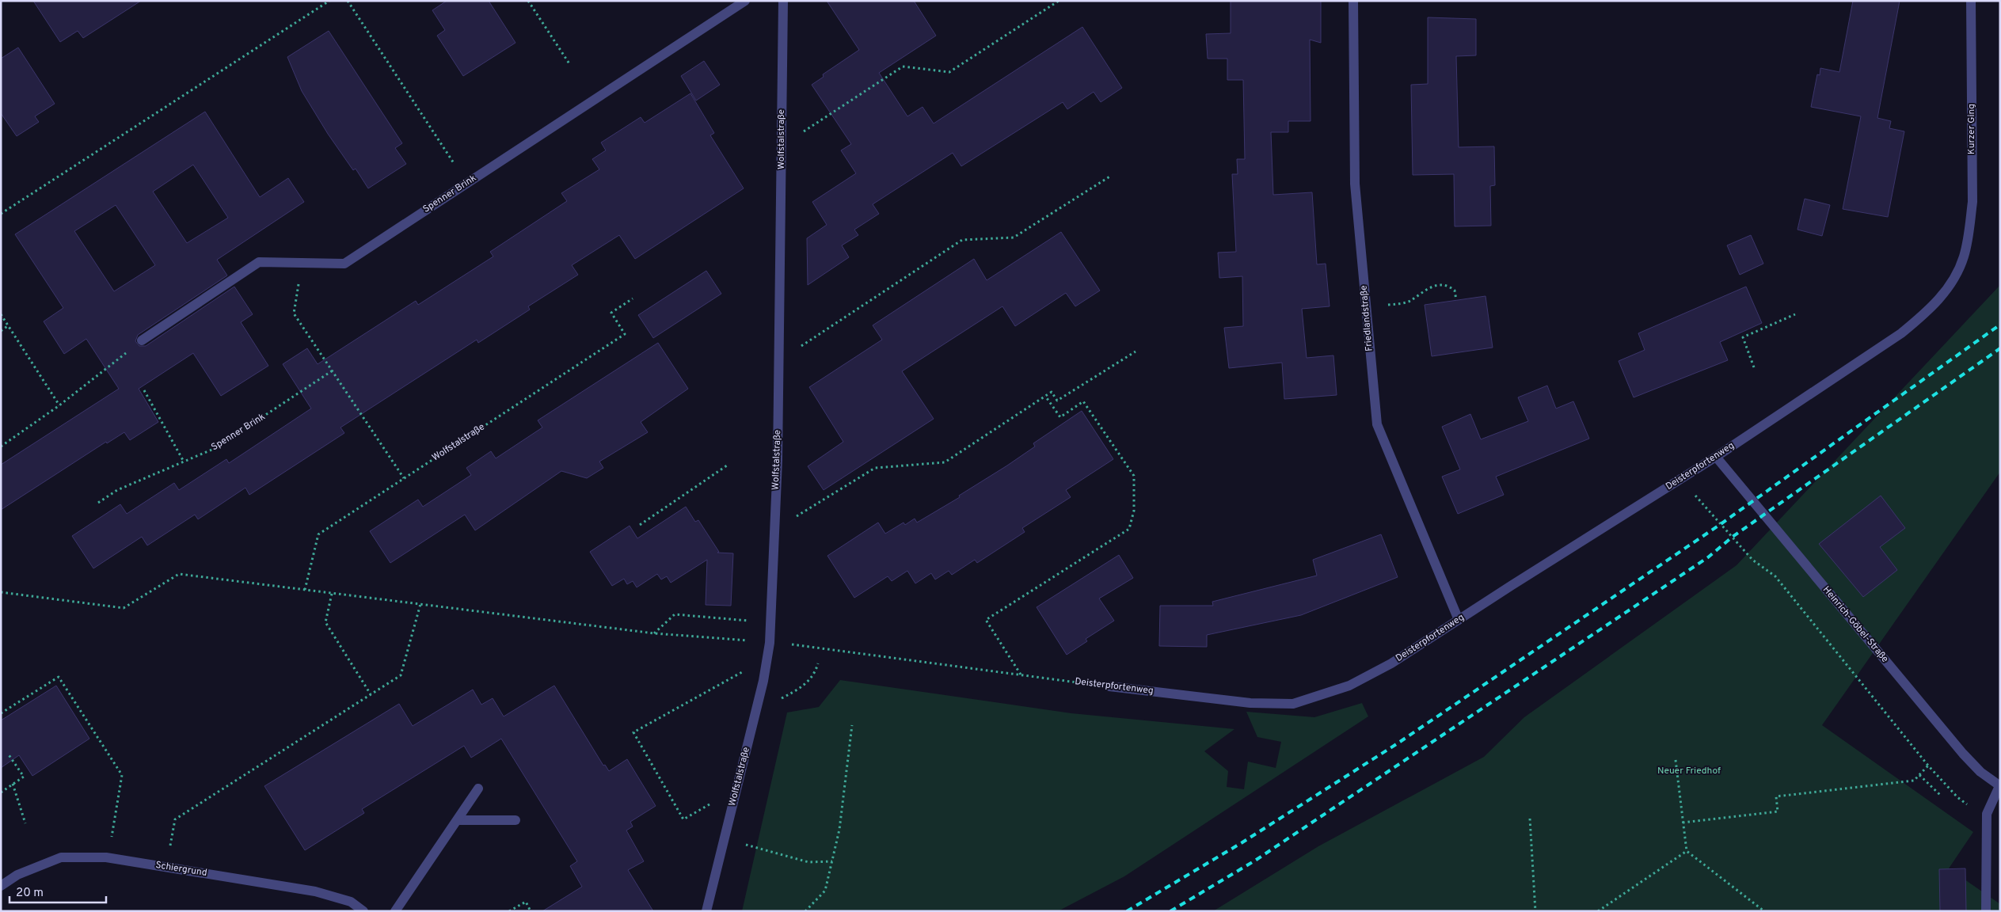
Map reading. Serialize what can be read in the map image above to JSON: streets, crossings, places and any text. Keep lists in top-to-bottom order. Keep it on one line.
{"streets":{"street":["Kurzer Ging","Wolfstalstraße","Spenner Brink","Friedlandstraße","Deisterpfortenweg","Heinrich-Göbel-Straße","Schiergrund"]},"crossings":[["Kurzer Ging","Deisterpfortenweg"],["Friedlandstraße","Deisterpfortenweg"],["Deisterpfortenweg","Heinrich-Göbel-Straße"]],"parks":["Neuer Friedhof"],"scale_bar":"20 m"}
